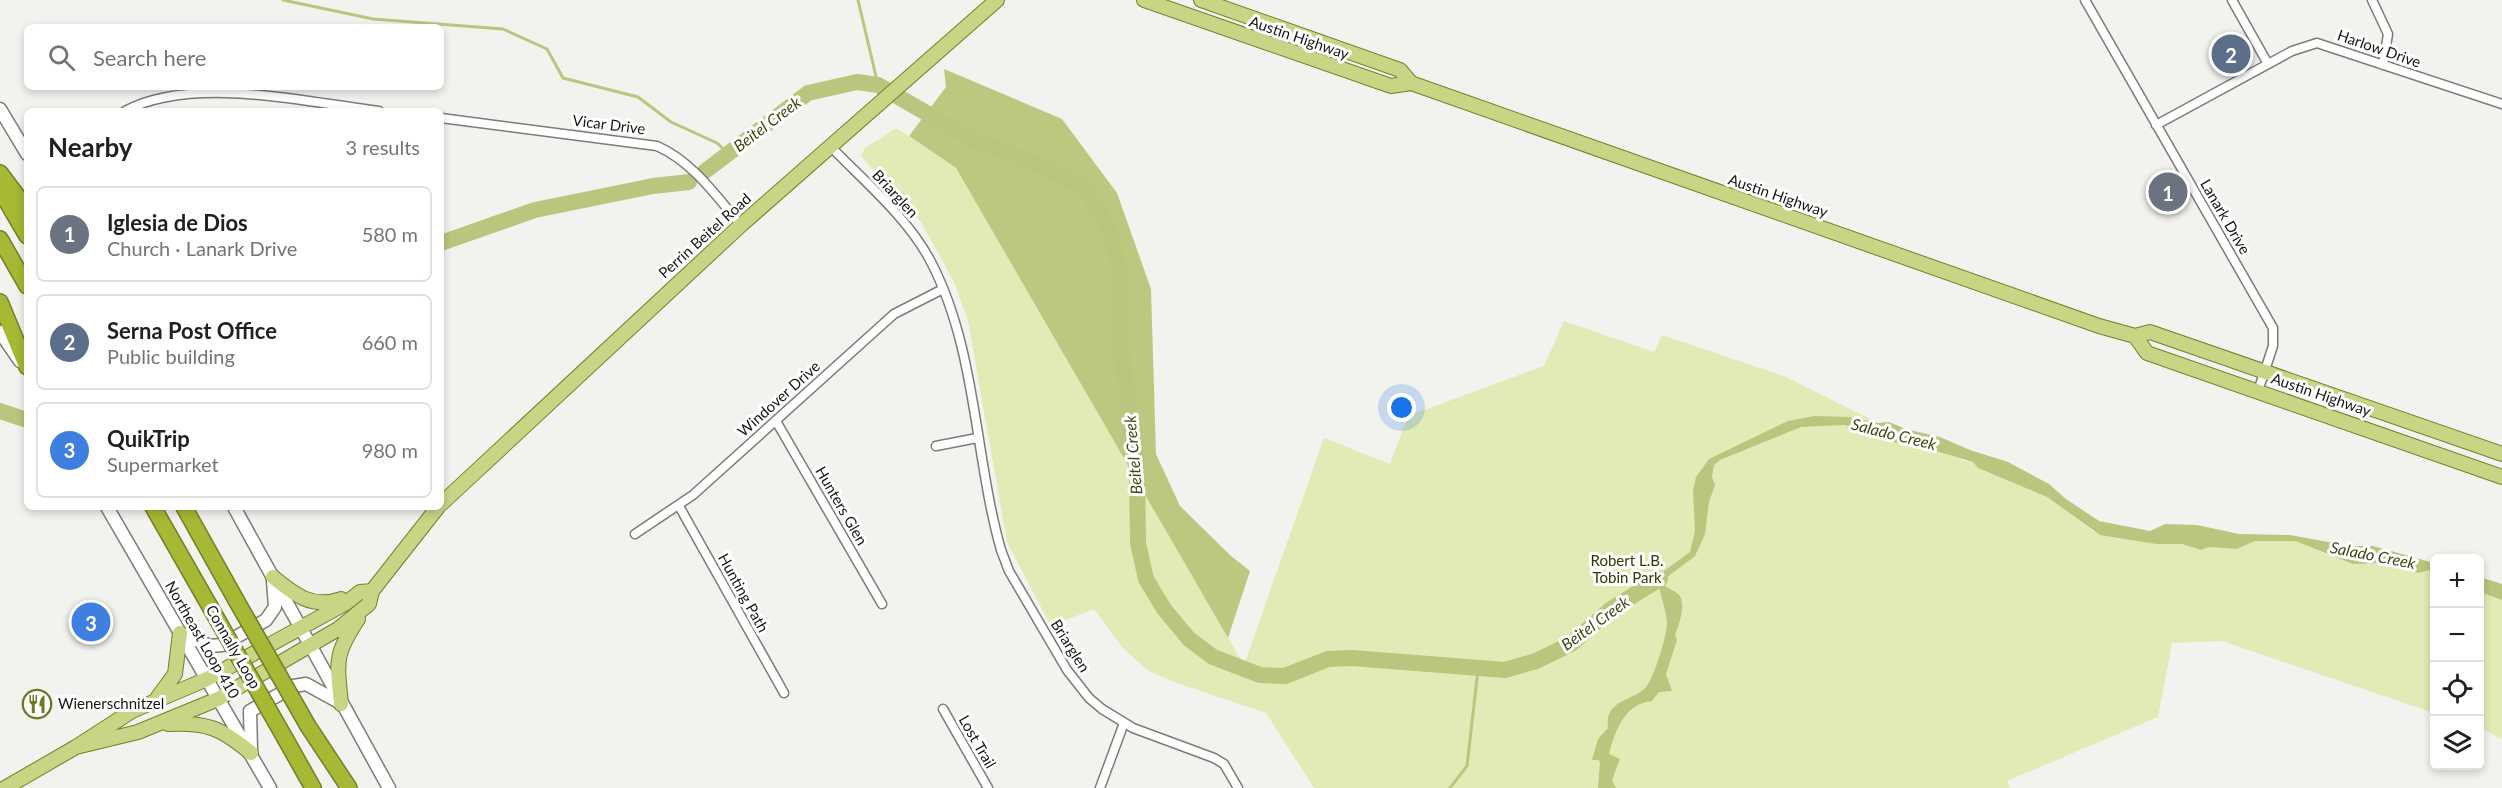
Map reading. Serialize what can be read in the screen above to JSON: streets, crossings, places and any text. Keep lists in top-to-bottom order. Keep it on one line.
{"streets":{"highway":["Connally Loop"],"main road":["Austin Highway","Perrin Beitel Road","Northeast Loop 410"],"street":["Harlow Drive","Vicar Drive","Briarglen","Lanark Drive","Windover Drive","Hunters Glen","Hunting Path","Lost Trail"]},"crossings":[["Austin Highway","Lanark Drive"],["Harlow Drive","Lanark Drive"],["Vicar Drive","Perrin Beitel Road"],["Briarglen","Perrin Beitel Road"],["Briarglen","Windover Drive"],["Perrin Beitel Road","Northeast Loop 410"],["Windover Drive","Hunters Glen"],["Windover Drive","Hunting Path"]],"water":["Beitel Creek","Salado Creek"],"parks":["Robert L.B. Tobin Park"],"places":{"restaurant":["Wienerschnitzel"]},"page":{"search":"Search here","pins":["2","1","3"],"heading":["Nearby","3 results"],"list":[{"mark":"1","name":"Iglesia de Dios","note":"Church · Lanark Drive","value":"580 m"},{"mark":"2","name":"Serna Post Office","note":"Public building","value":"660 m"},{"mark":"3","name":"QuikTrip","note":"Supermarket","value":"980 m"}],"map_buttons":["+","−"]}}
